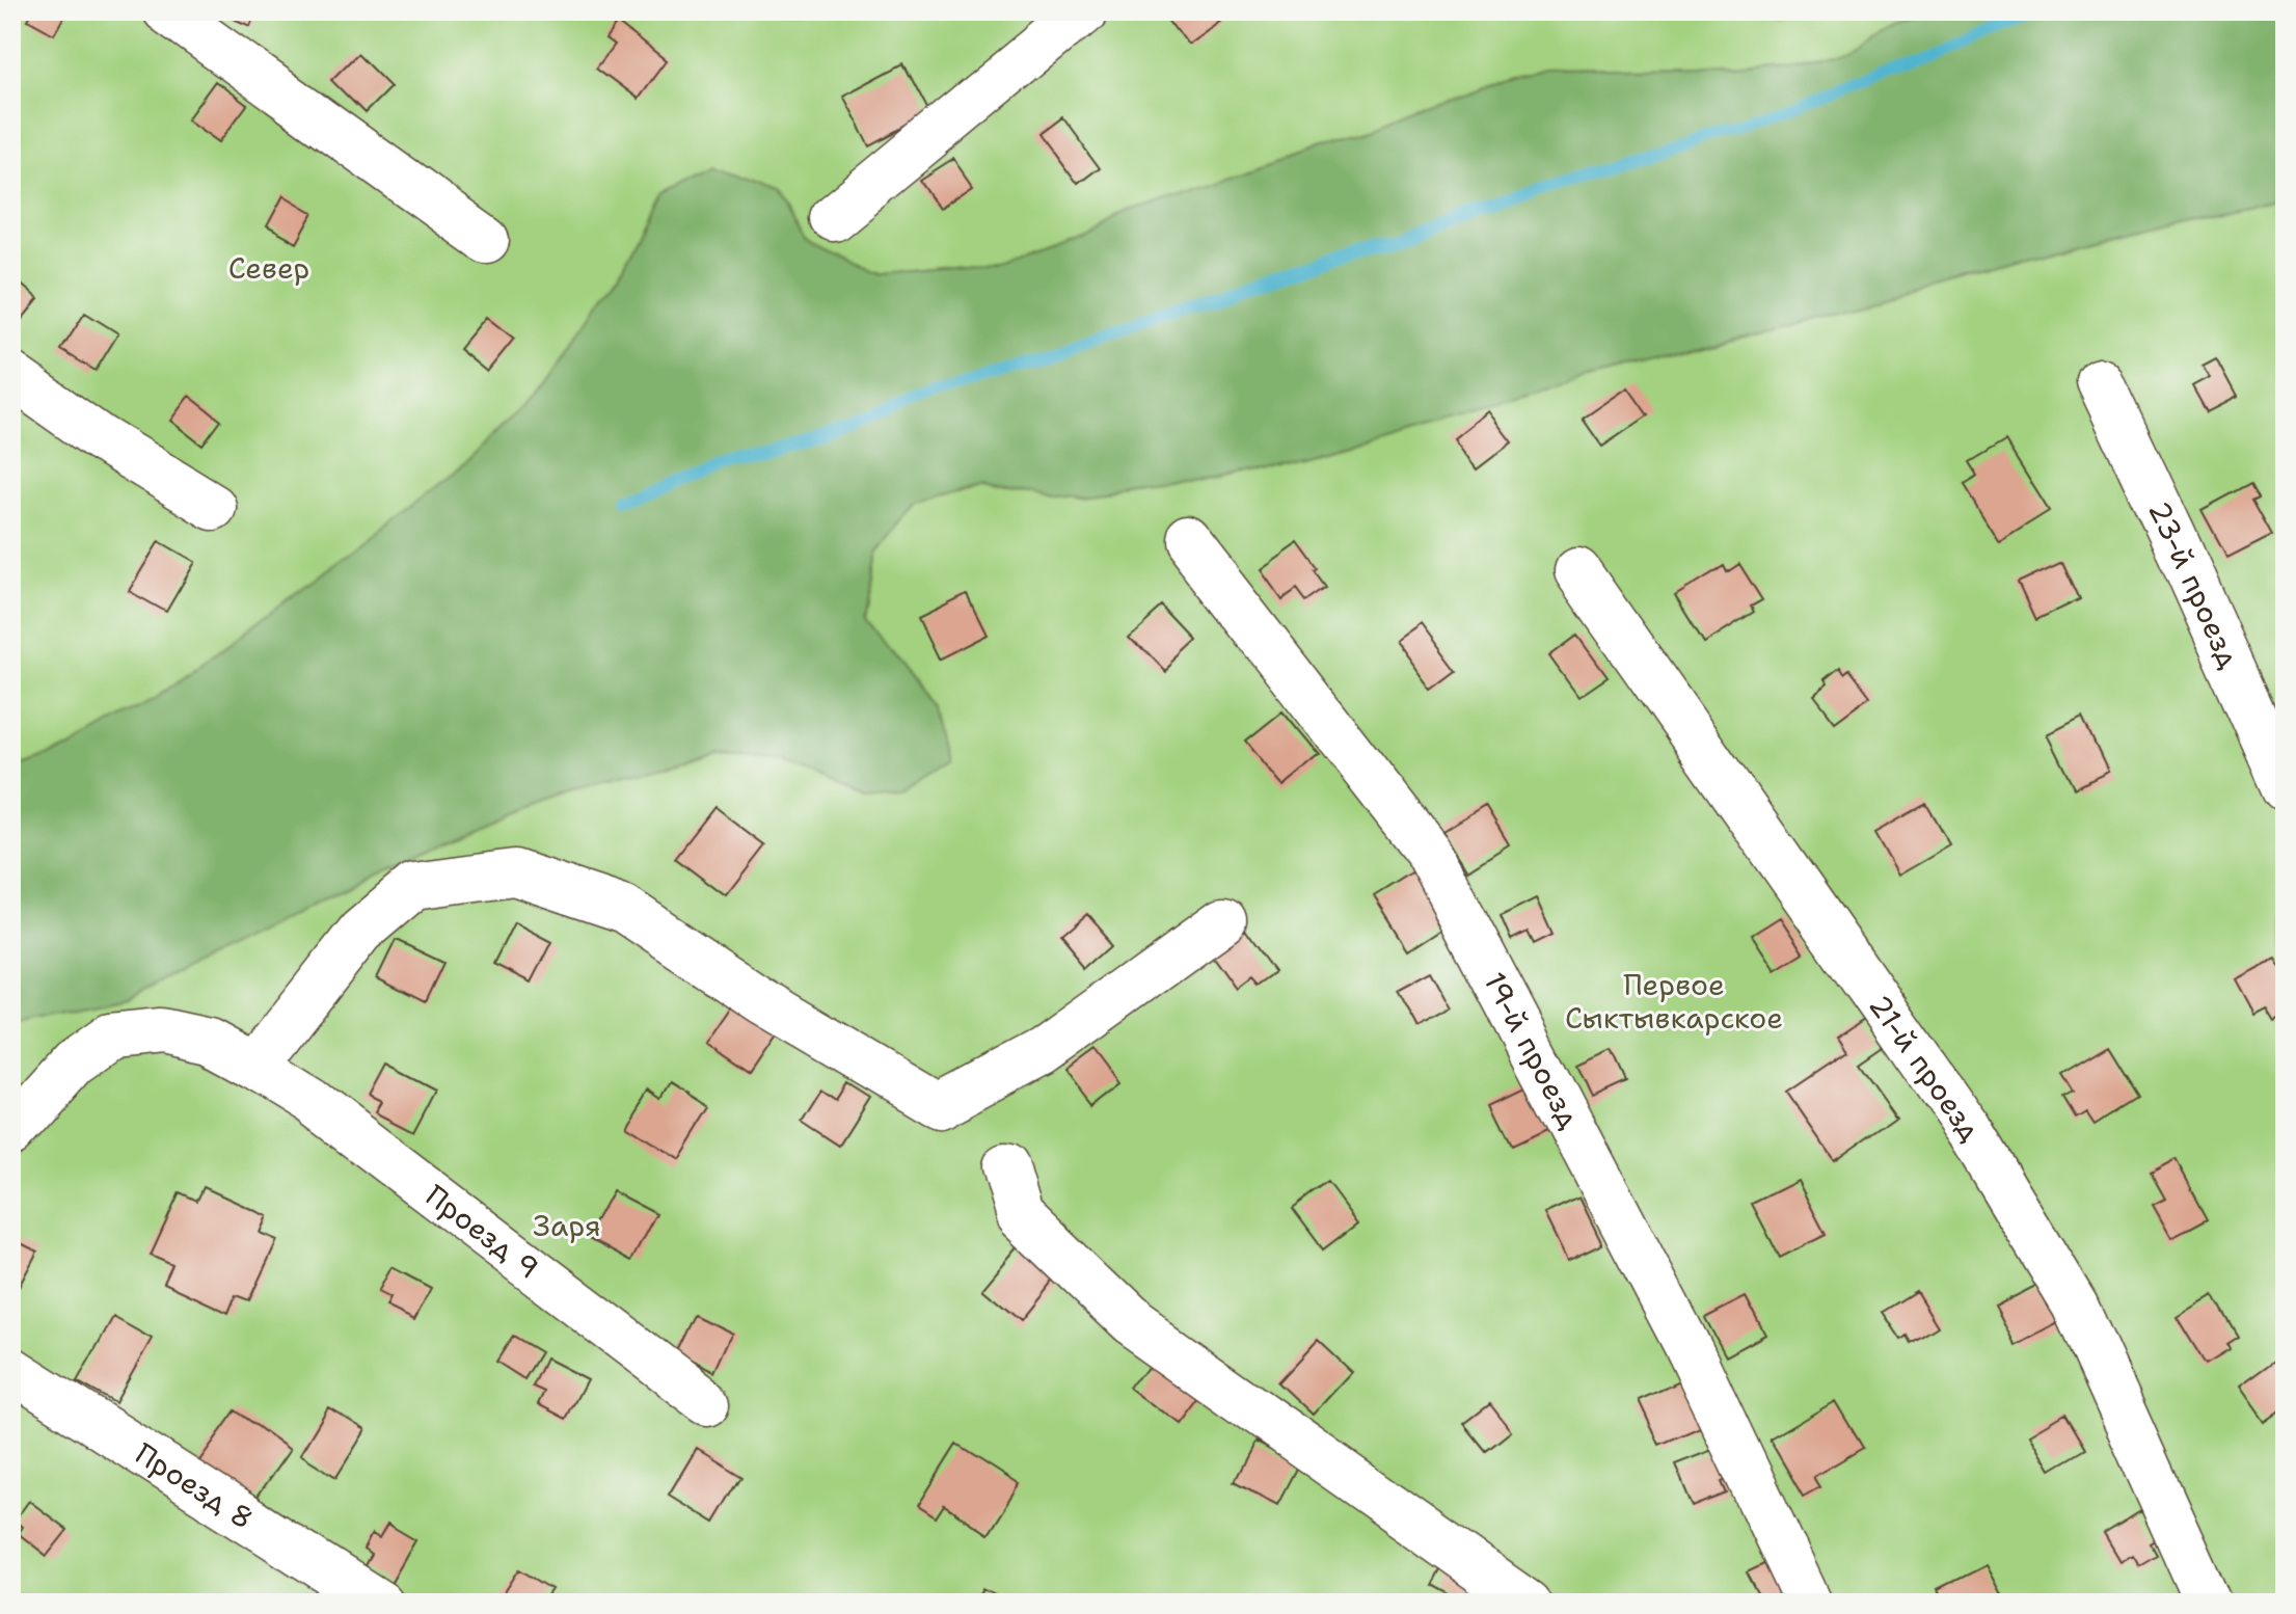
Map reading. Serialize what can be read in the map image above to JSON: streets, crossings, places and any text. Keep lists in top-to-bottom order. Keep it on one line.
{"streets":{"street":["23-й проезд","19-й проезд","21-й проезд","Проезд 9","Проезд 8"]},"parks":["Север","Первое Сыктывкарское","Заря"]}
